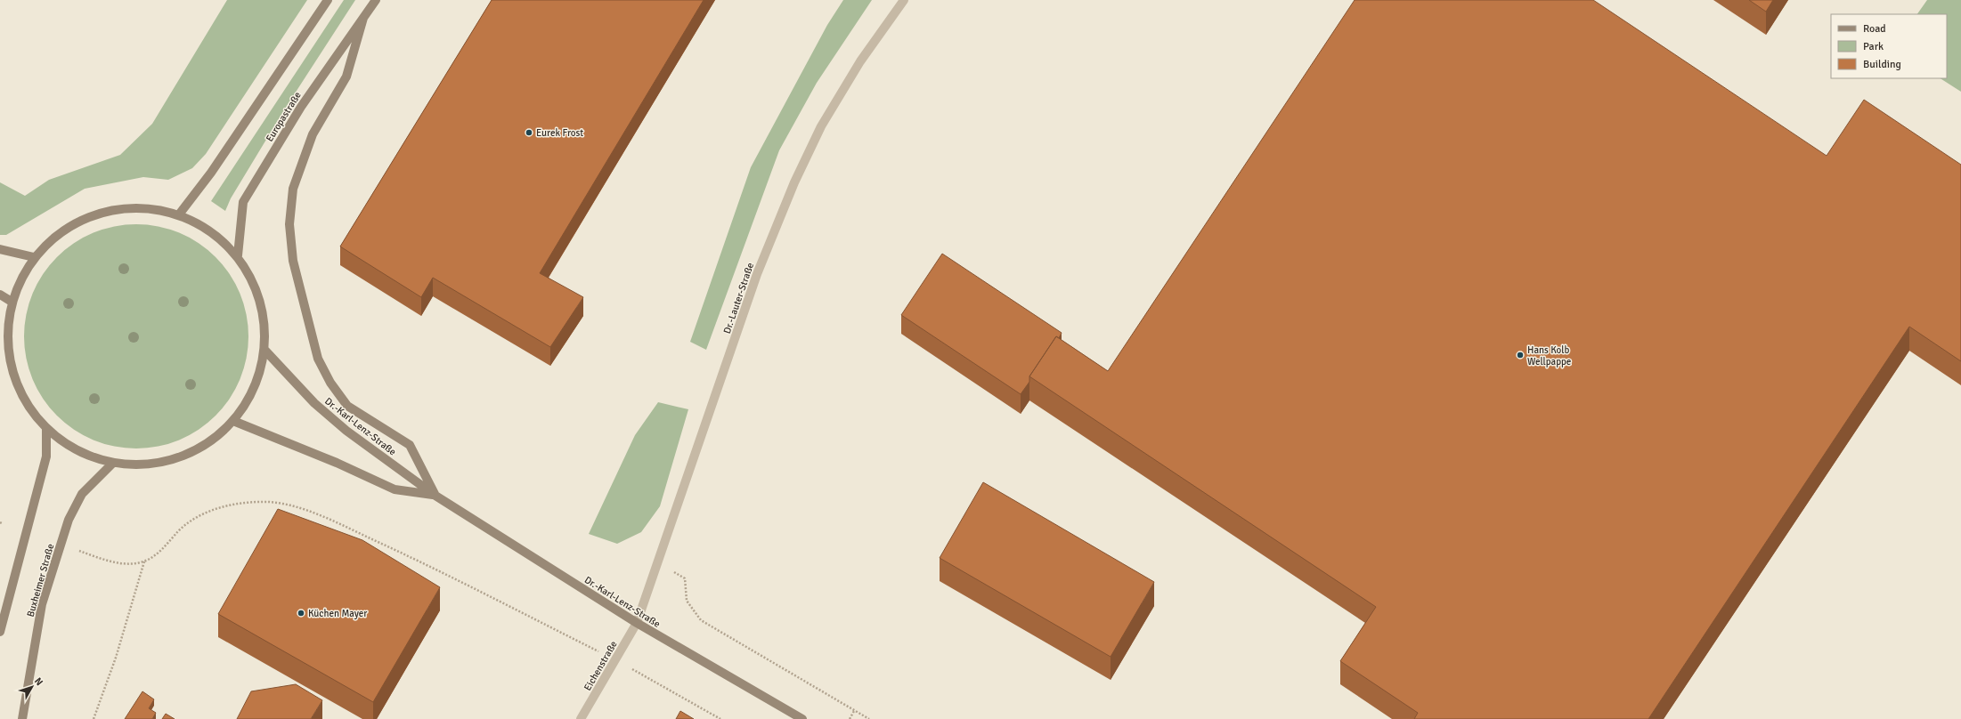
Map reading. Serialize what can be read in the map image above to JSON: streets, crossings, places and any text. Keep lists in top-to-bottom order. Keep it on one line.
{"streets":{"main road":["Europastraße","Dr.-Karl-Lenz-Straße","Buxheimer Straße"],"street":["Dr.-Lauter-Straße","Eichenstraße"]},"crossings":[["Dr.-Lauter-Straße","Dr.-Karl-Lenz-Straße"],["Dr.-Lauter-Straße","Eichenstraße"],["Dr.-Karl-Lenz-Straße","Eichenstraße"]],"places":["Eurek Frost","Hans Kolb Wellpappe","Küchen Mayer"],"legend":["Road","Park","Building"],"north":"top right"}
